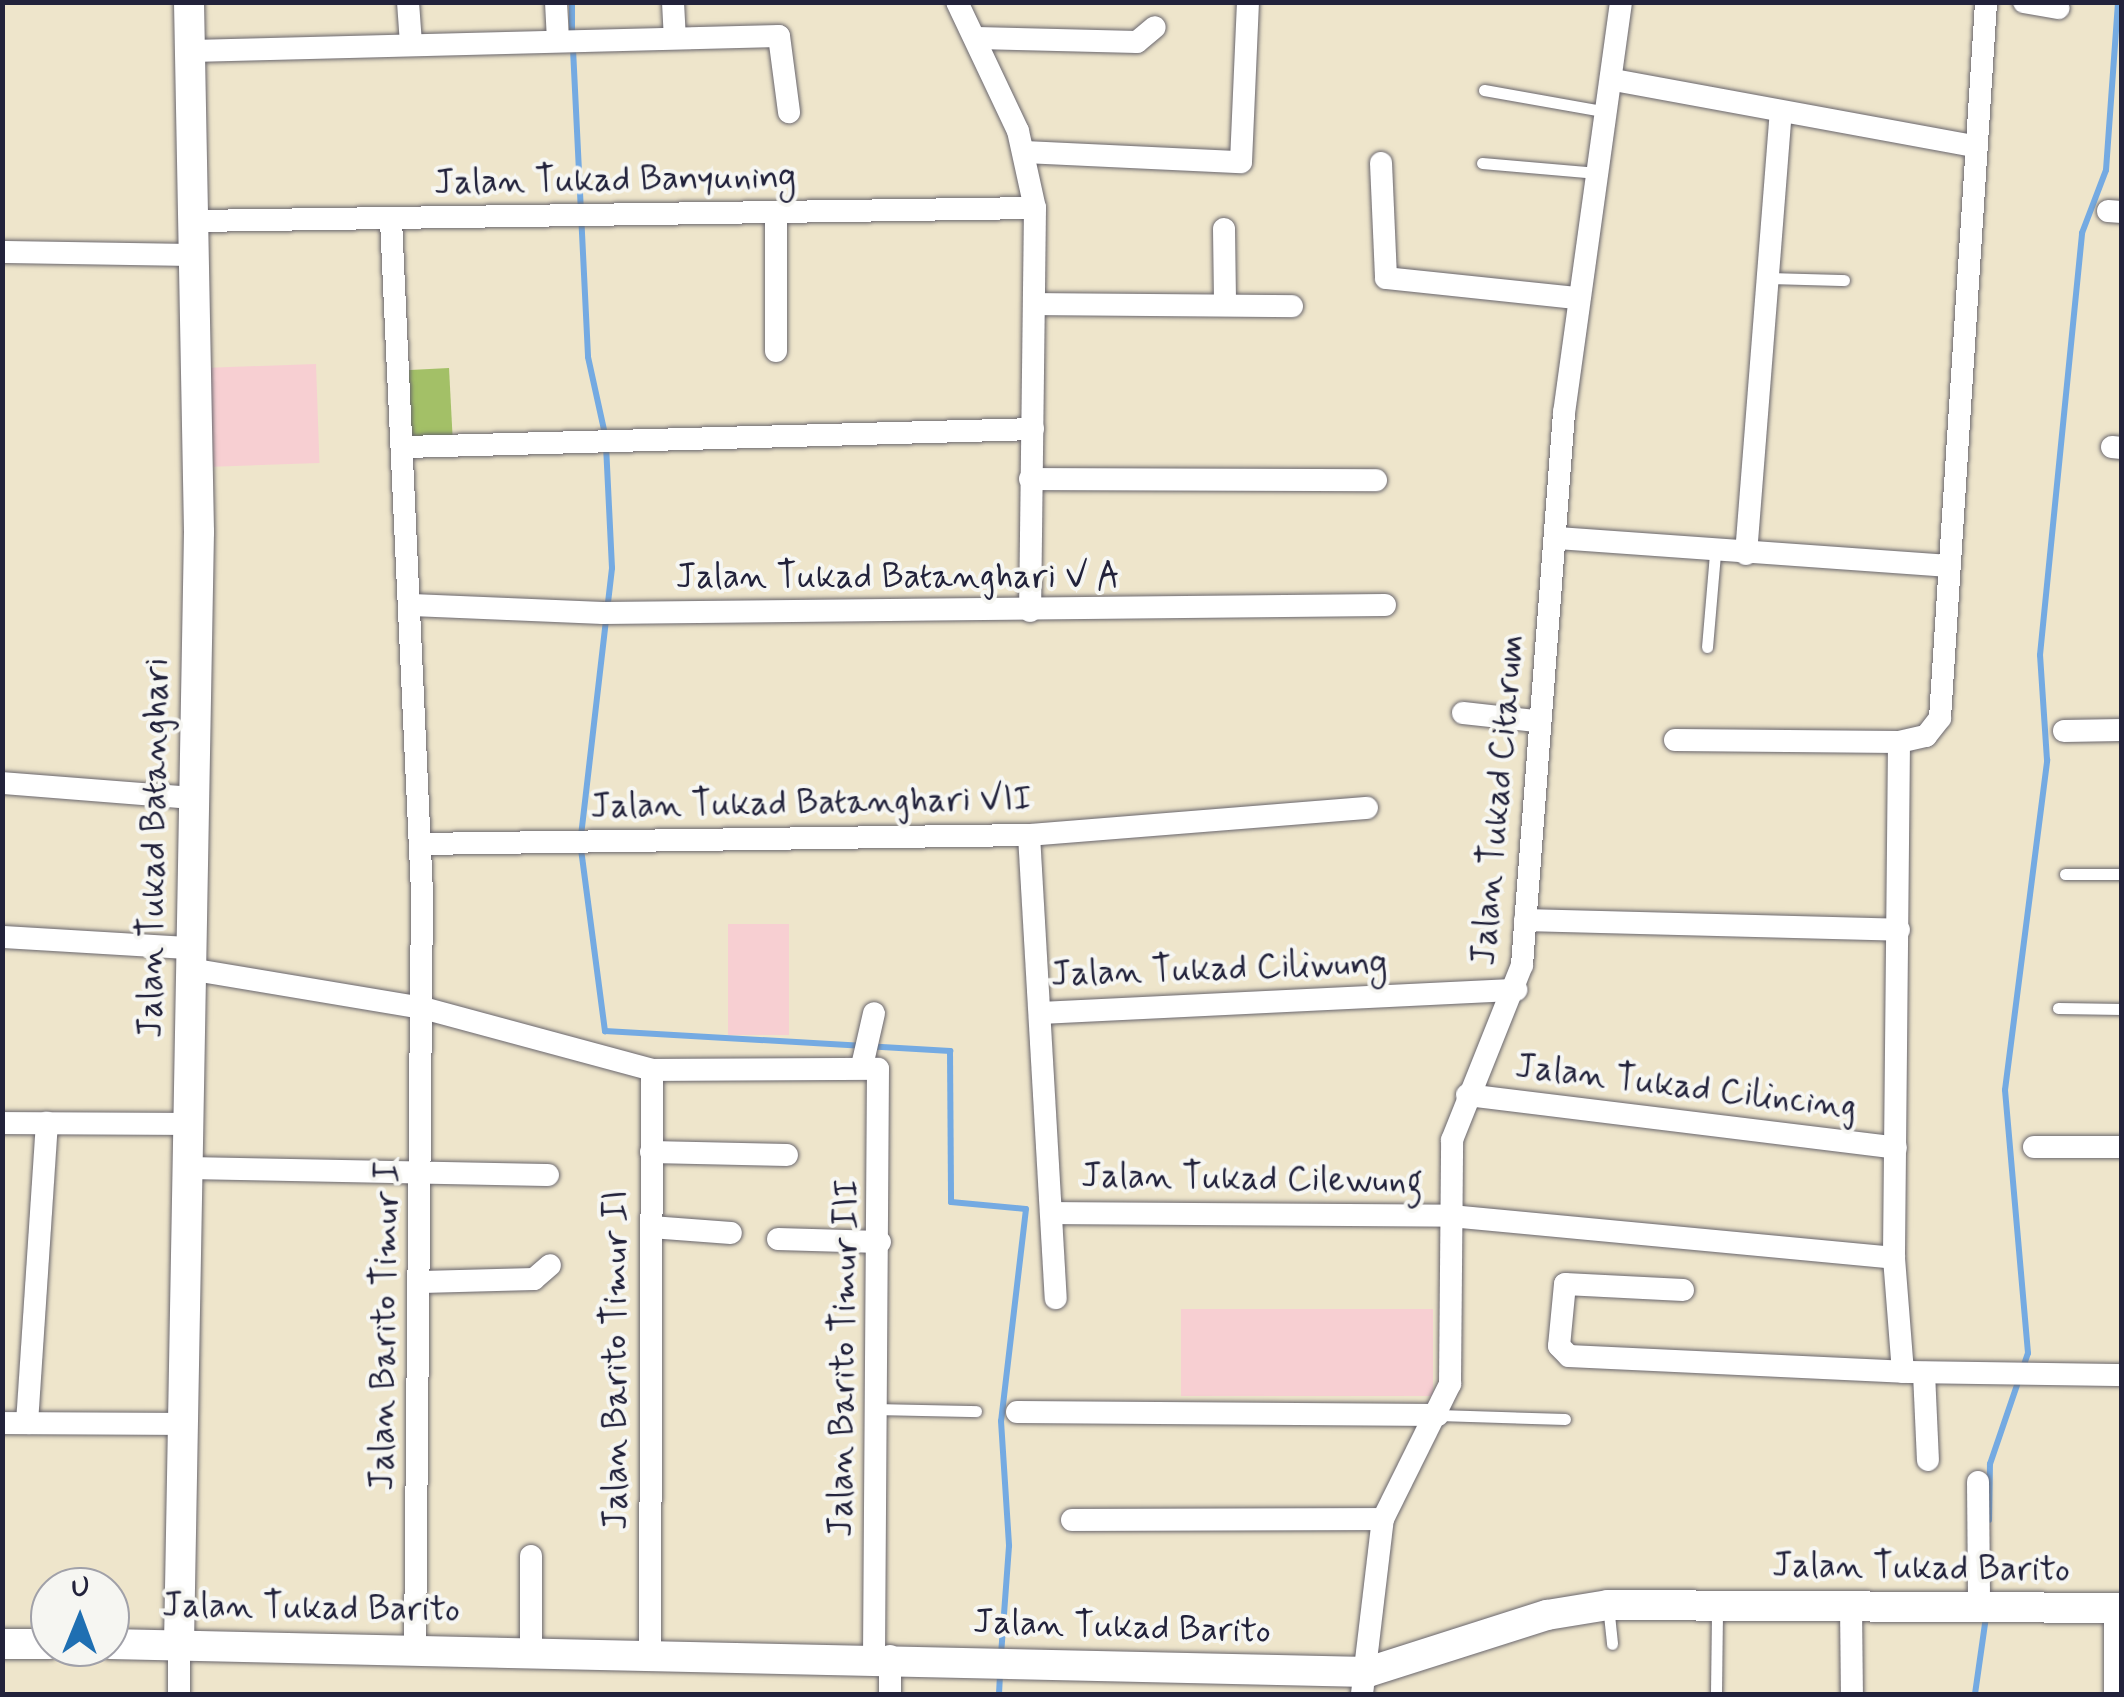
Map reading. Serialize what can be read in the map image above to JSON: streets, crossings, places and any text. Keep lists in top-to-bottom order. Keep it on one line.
{"streets":{"street":["Jalan Tukad Banyuning","Jalan Tukad Batanghari V A","Jalan Tukad Citarum","Jalan Tukad Batanghari VII","Jalan Tukad Batanghari","Jalan Tukad Ciliwung","Jalan Tukad Cilincing","Jalan Tukad Cilewung","Jalan Barito Timur I","Jalan Barito Timur III","Jalan Barito Timur II","Jalan Tukad Barito"]},"crossings":[["Jalan Tukad Banyuning","Jalan Tukad Batanghari"],["Jalan Tukad Citarum","Jalan Tukad Ciliwung"],["Jalan Tukad Citarum","Jalan Tukad Cilincing"],["Jalan Tukad Citarum","Jalan Tukad Cilewung"],["Jalan Tukad Citarum","Jalan Tukad Barito"],["Jalan Tukad Batanghari VII","Jalan Tukad Ciliwung"],["Jalan Tukad Batanghari","Jalan Tukad Barito"],["Jalan Barito Timur I","Jalan Tukad Barito"],["Jalan Barito Timur III","Jalan Barito Timur II"],["Jalan Barito Timur III","Jalan Tukad Barito"],["Jalan Barito Timur II","Jalan Tukad Barito"]],"north":"top"}
